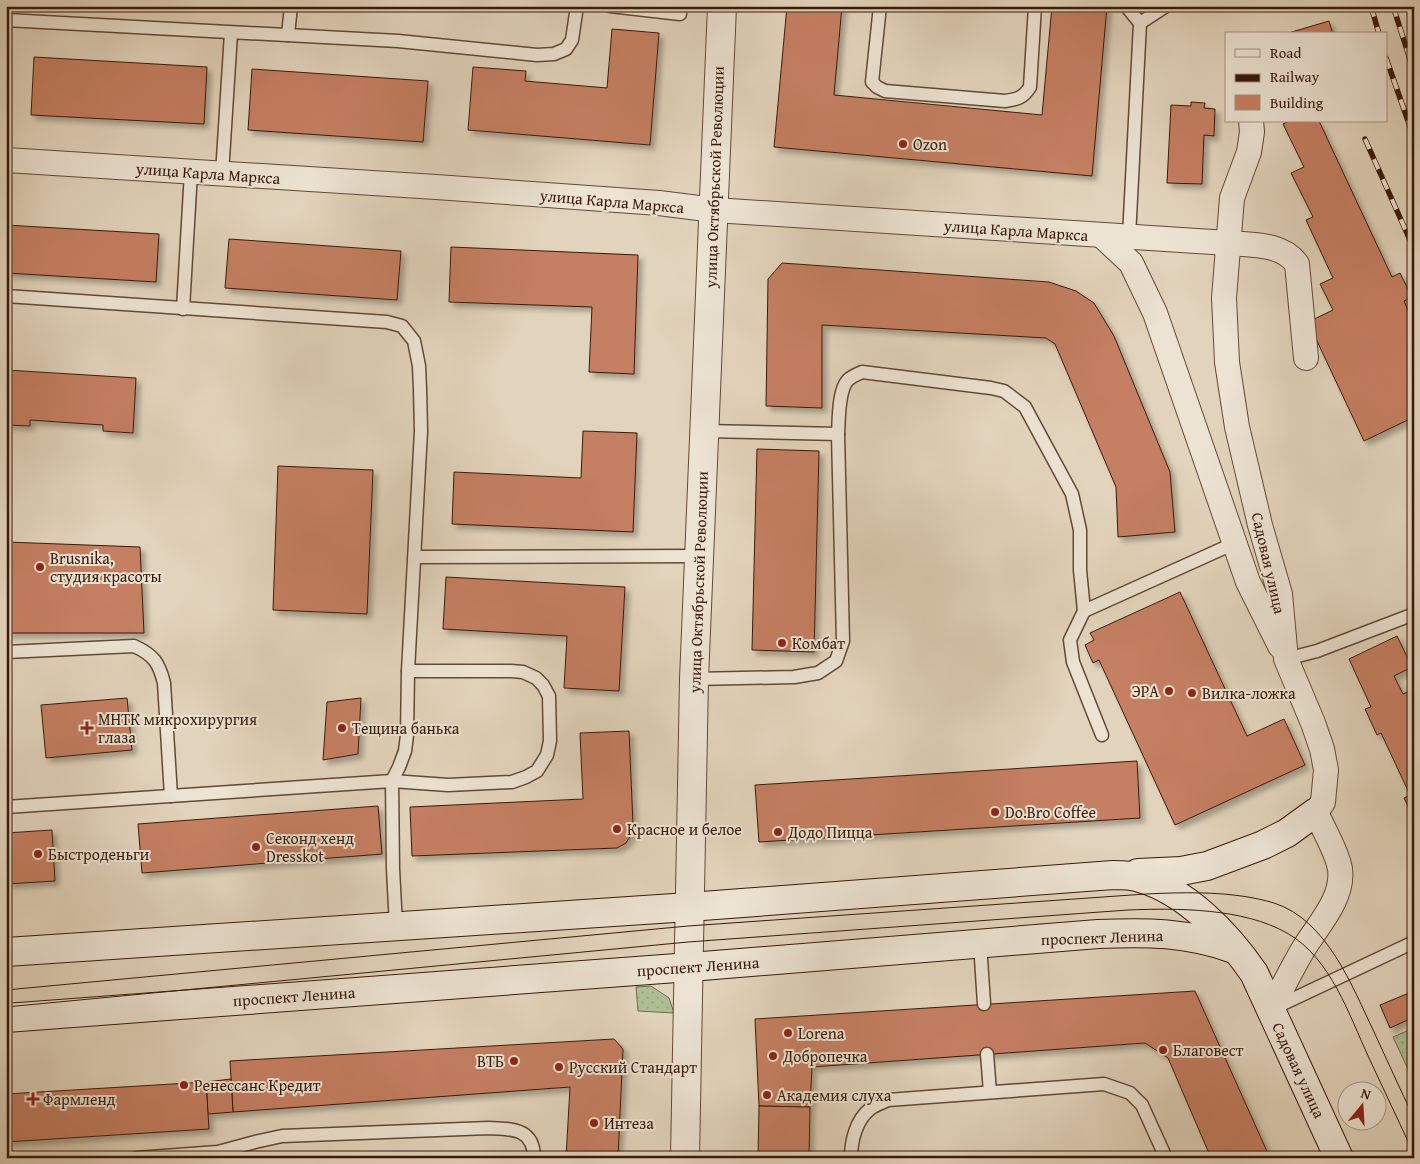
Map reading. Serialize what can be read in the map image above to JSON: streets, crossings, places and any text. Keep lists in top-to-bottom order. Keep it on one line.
{"streets":{"main road":["улица Октябрьской Революции","Садовая улица","проспект Ленина"],"street":["улица Карла Маркса"]},"crossings":[["улица Карла Маркса","улица Октябрьской Революции"],["улица Карла Маркса","Садовая улица"],["улица Октябрьской Революции","проспект Ленина"],["Садовая улица","проспект Ленина"]],"places":{"other":["Ozon","Brusnika, студия красоты","Комбат","ЭРА","Вилка-ложка","Тещина банька","Do.Bro Coffee","Красное и белое","Додо Пицца","Секонд хенд Dresskot","Быстроденьги","Lorena","Благовест","Добропечка","ВТБ","Русский Стандарт","Ренессанс Кредит","Академия слуха","Интеза"],"health":["МНТК микрохирургия глаза","Фармленд"]},"legend":["Road","Railway","Building"],"north":"top"}
